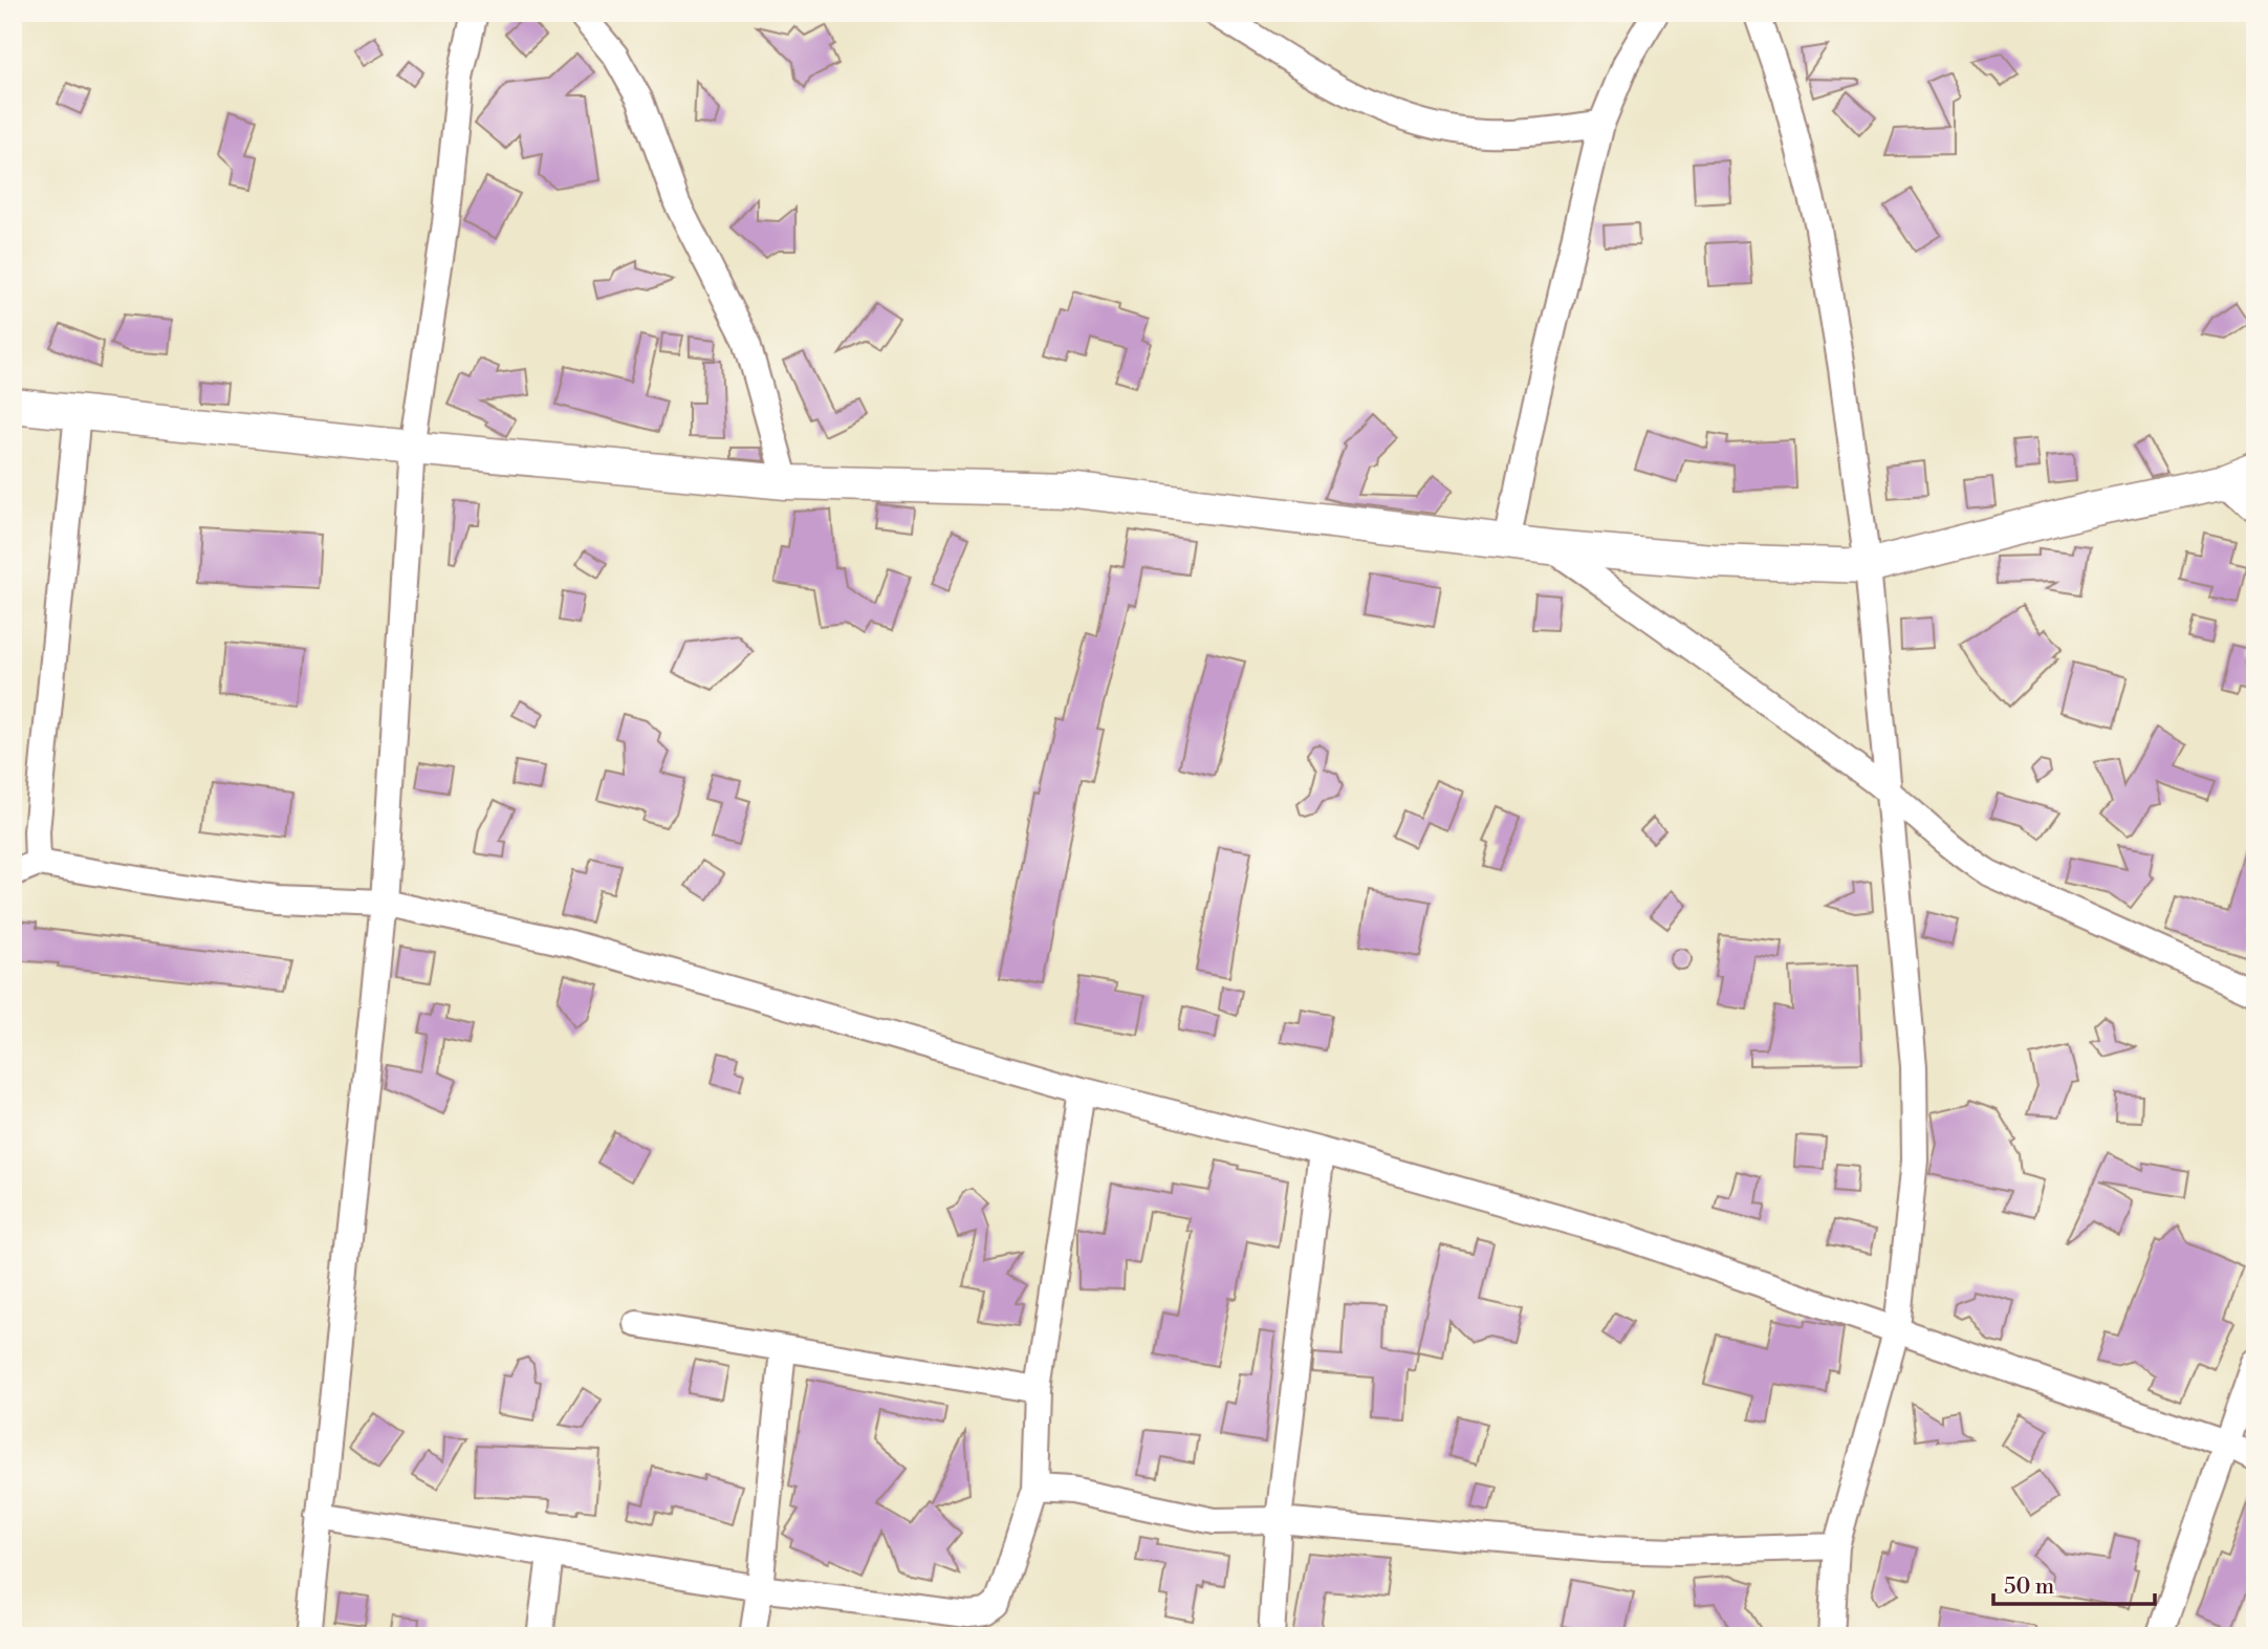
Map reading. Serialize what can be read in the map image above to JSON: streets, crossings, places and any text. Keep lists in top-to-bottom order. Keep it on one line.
{"scale_bar":"50 m"}
